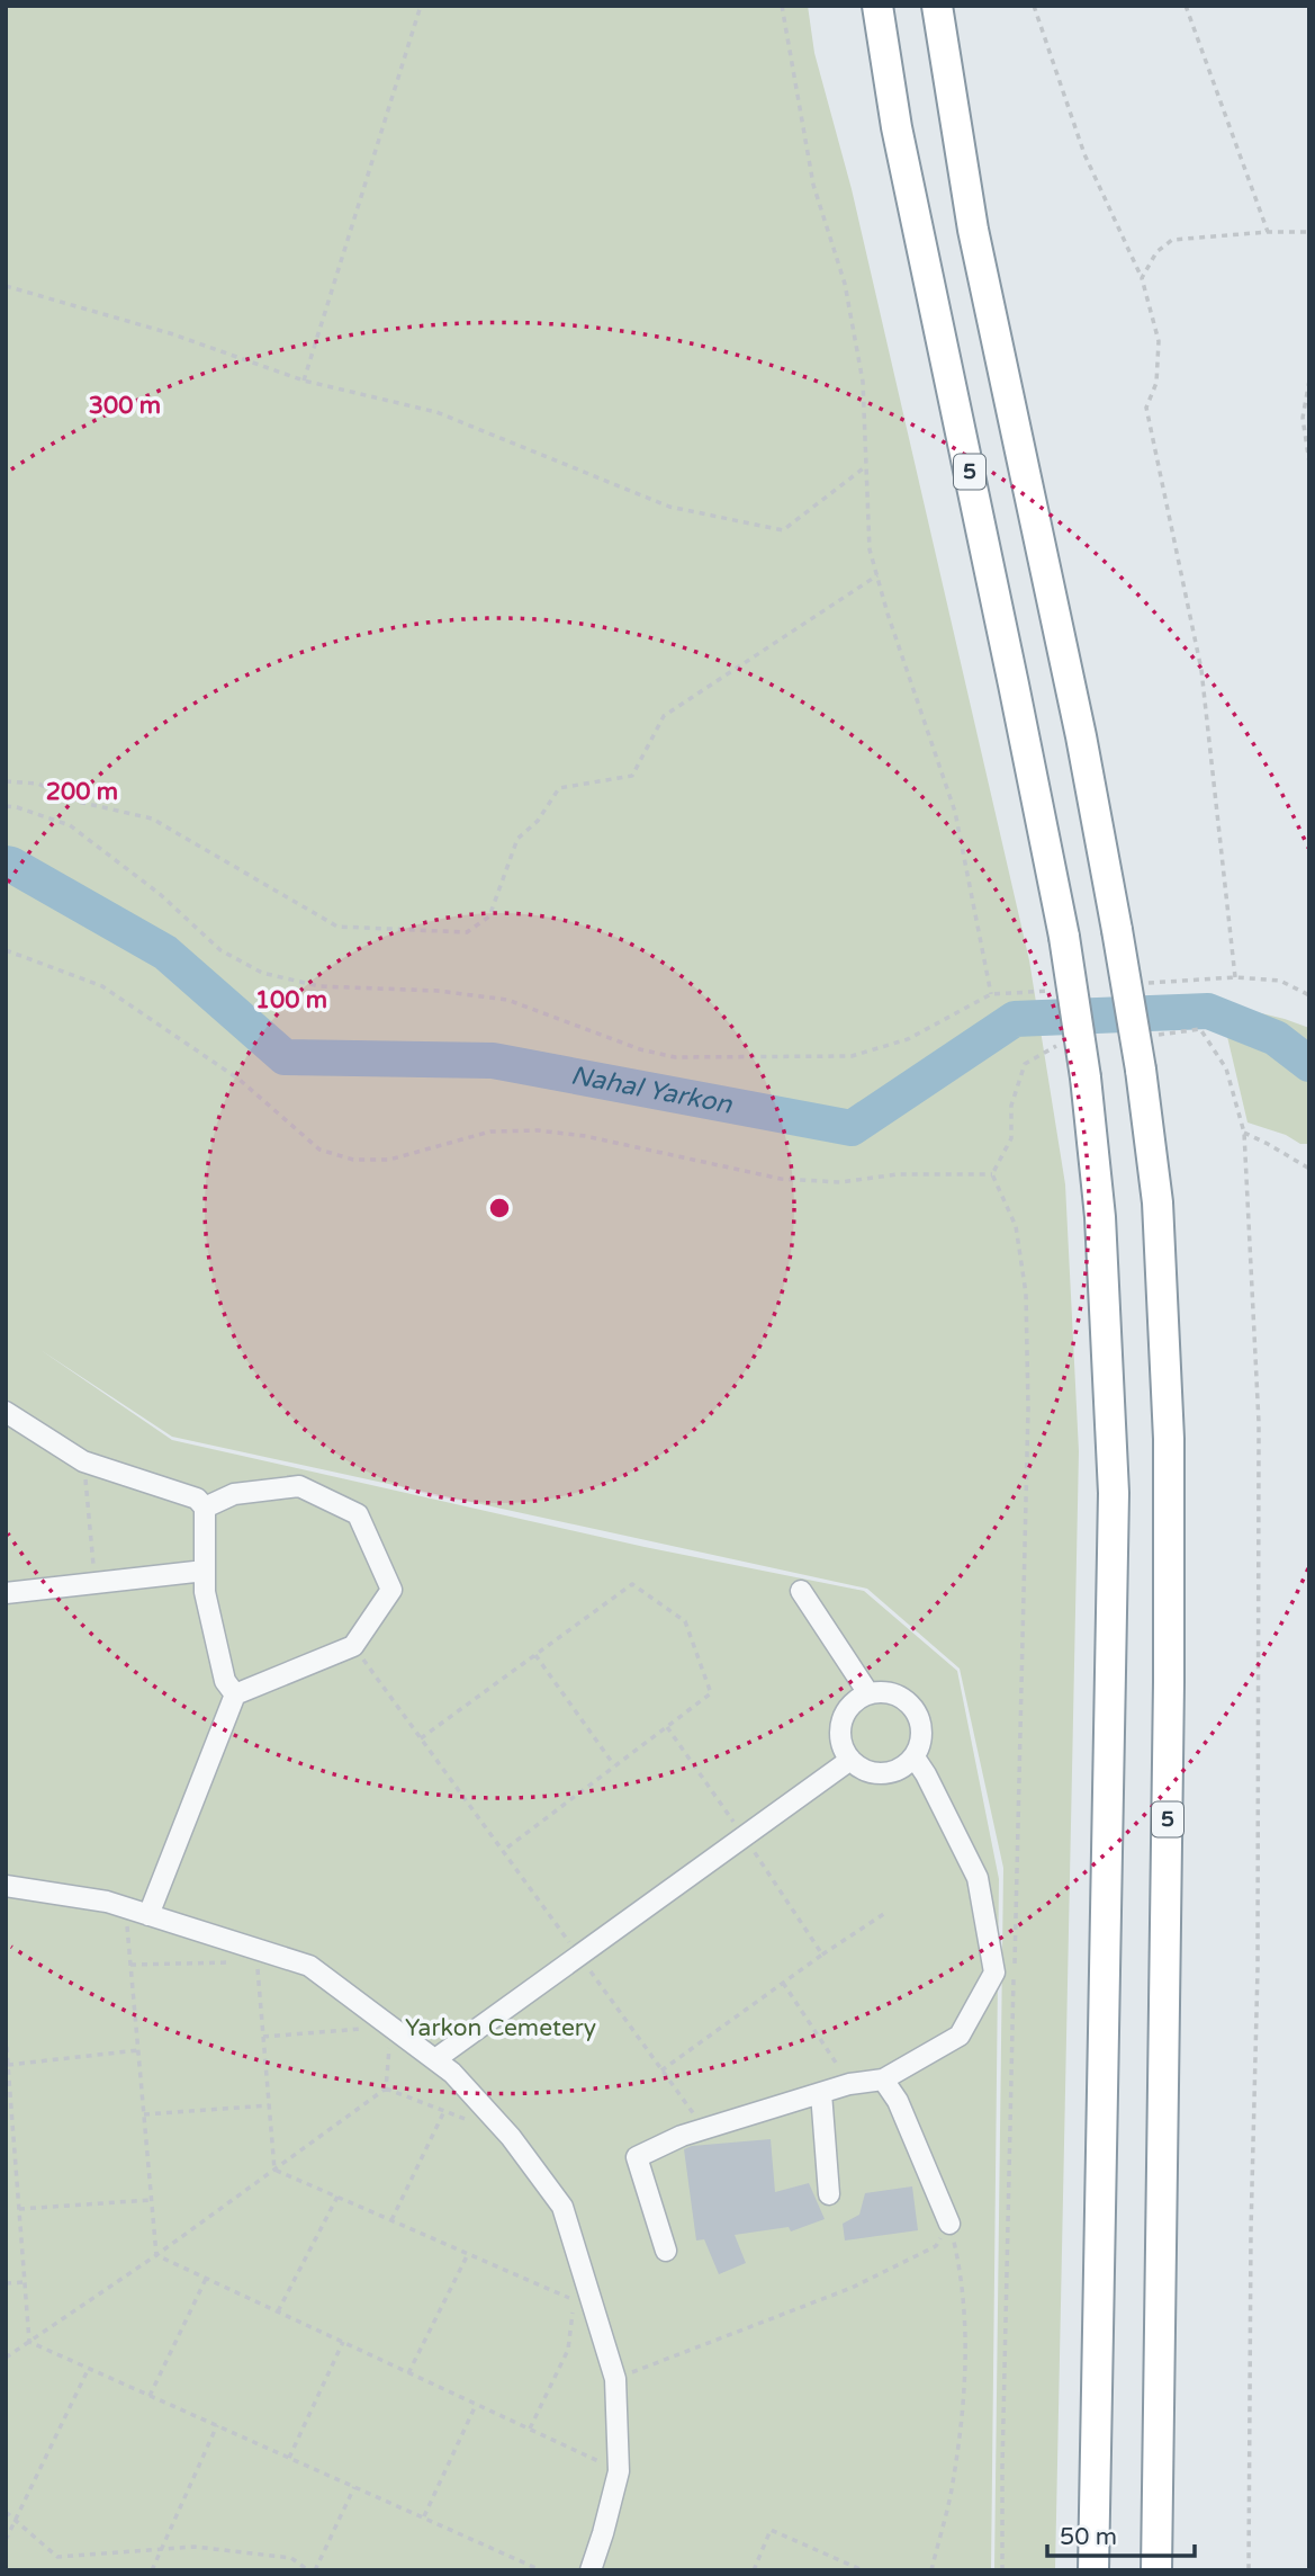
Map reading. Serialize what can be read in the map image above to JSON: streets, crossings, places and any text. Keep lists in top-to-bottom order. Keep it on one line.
{"streets":{"highway":["5"]},"water":["Nahal Yarkon"],"parks":["Yarkon Cemetery"],"scale_bar":"50 m","rings":["300 m","200 m","100 m"]}
